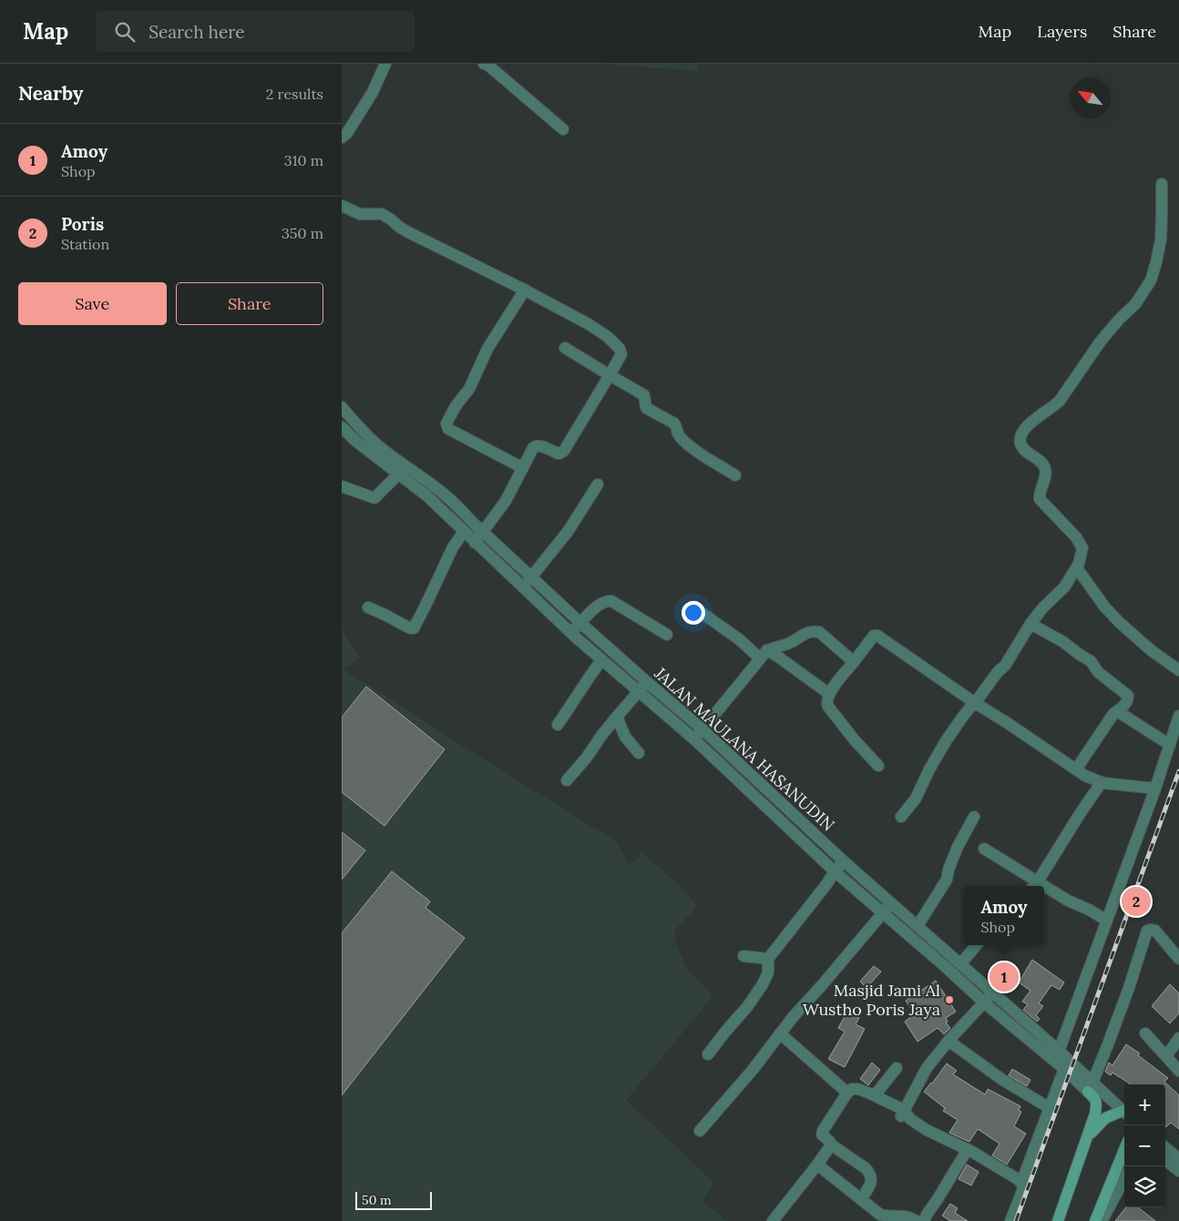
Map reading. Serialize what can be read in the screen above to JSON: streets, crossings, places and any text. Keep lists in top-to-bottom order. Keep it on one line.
{"streets":{"street":["JALAN MAULANA HASANUDIN"]},"places":["Masjid Jami Al Wustho Poris Jaya"],"scale_bar":"50 m","north":"top left","page":{"header":"Map","search":"Search here","nav":["Map","Layers","Share"],"heading":["Nearby","2 results"],"list":[{"mark":"1","name":"Amoy","note":"Shop","value":"310 m"},{"mark":"2","name":"Poris","note":"Station","value":"350 m"}],"buttons":["Save","Share"],"pins":["2","1"],"popup":["Amoy","Shop"],"map_buttons":["+","−"],"scale":"50 m"}}
